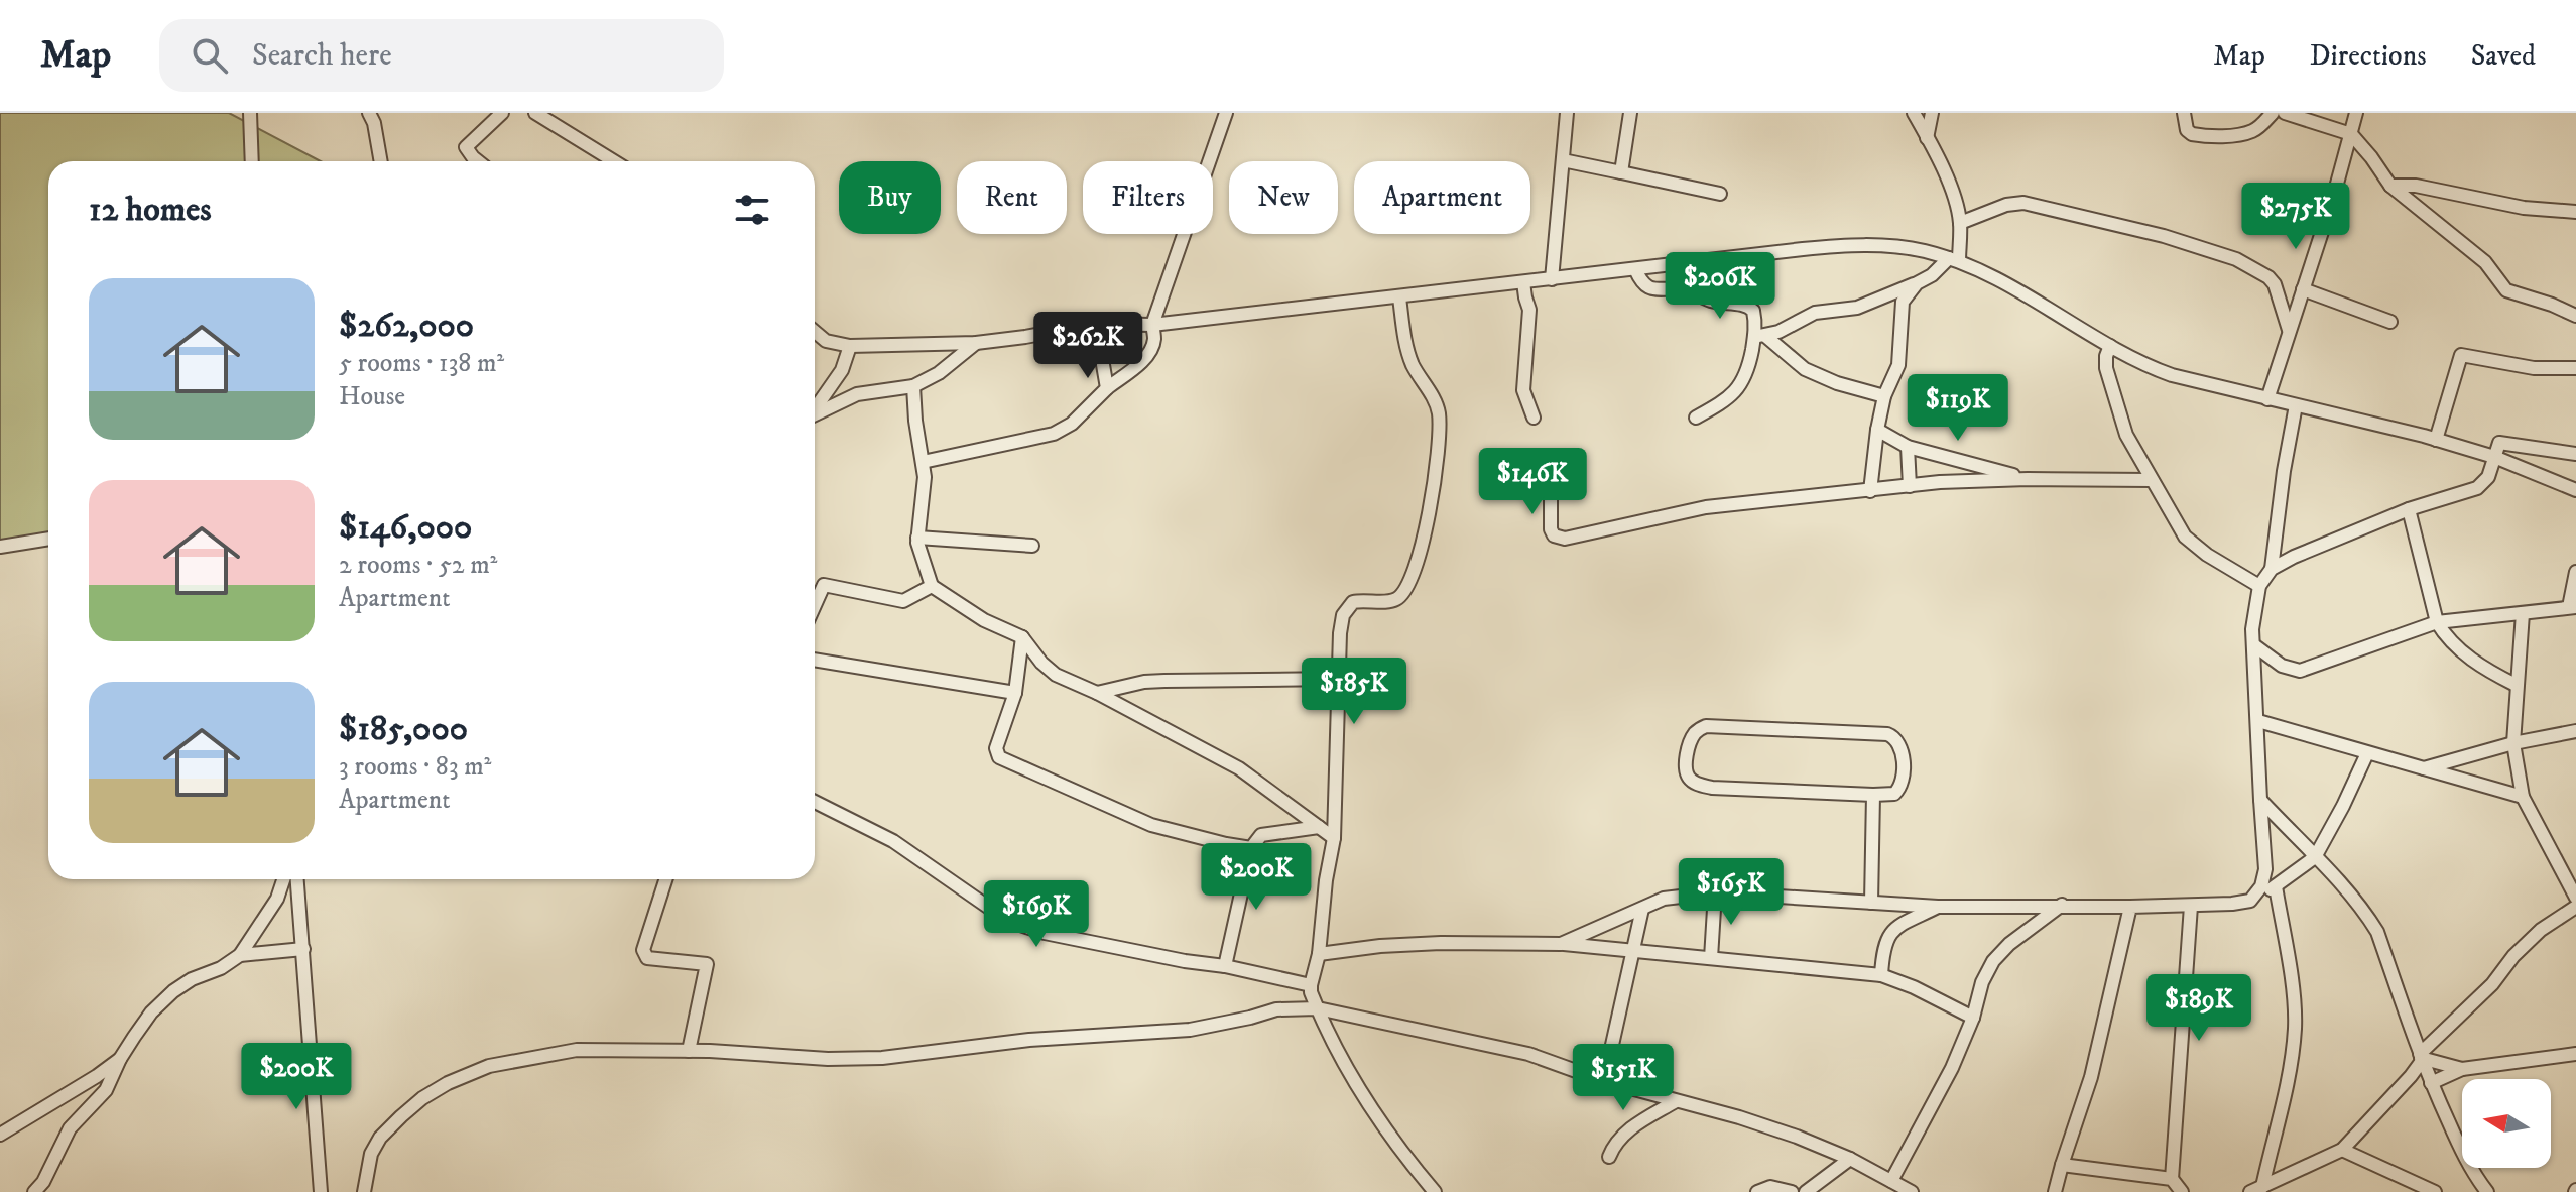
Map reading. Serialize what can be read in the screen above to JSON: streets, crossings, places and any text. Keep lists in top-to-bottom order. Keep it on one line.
{"north":"left","page":{"header":"Map","search":"Search here","nav":["Map","Directions","Saved"],"chip":["Buy","Rent","Filters","New","Apartment"],"heading":"12 homes","price":["$275K","$206K","$262K","$119K","$146K","$185K","$200K","$165K","$169K","$189K","$200K","$151K"],"list":[{"name":"$262,000","note":"5 rooms · 138 m² · House"},{"name":"$146,000","note":"2 rooms · 52 m² · Apartment"},{"name":"$185,000","note":"3 rooms · 83 m² · Apartment"}]}}
